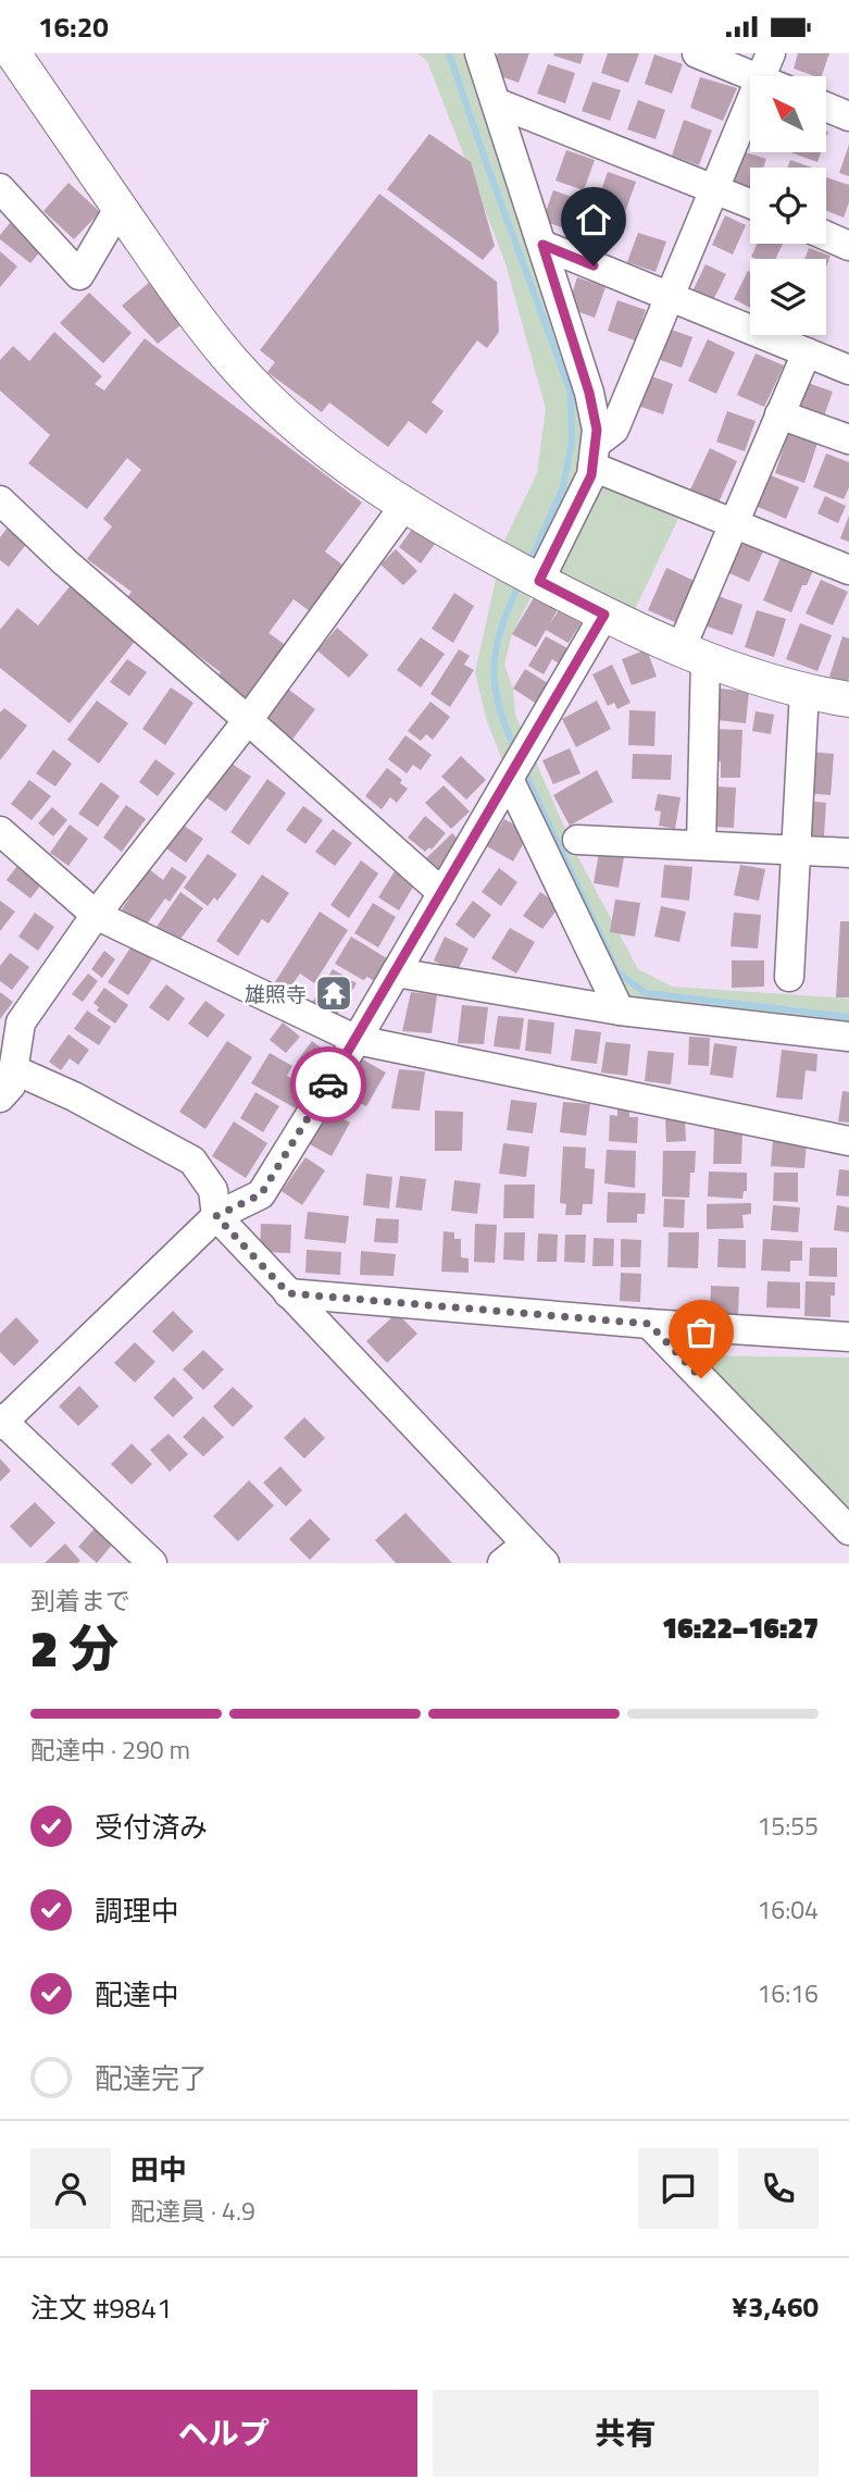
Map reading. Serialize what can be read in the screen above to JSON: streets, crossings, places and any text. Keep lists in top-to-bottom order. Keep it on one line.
{"places":{"temple":["雄照寺"]},"north":"top left","page":{"status":"16:20","heading":["2 分","到着まで","16:22–16:27"],"panel":["田中","配達員 · 4.9","注文 #9841","¥3,460"],"bar":"配達中 · 290 m","list":[["受付済み","15:55"],["調理中","16:04"],["配達中","16:16"],"配達完了"],"buttons":["ヘルプ","共有"]}}
